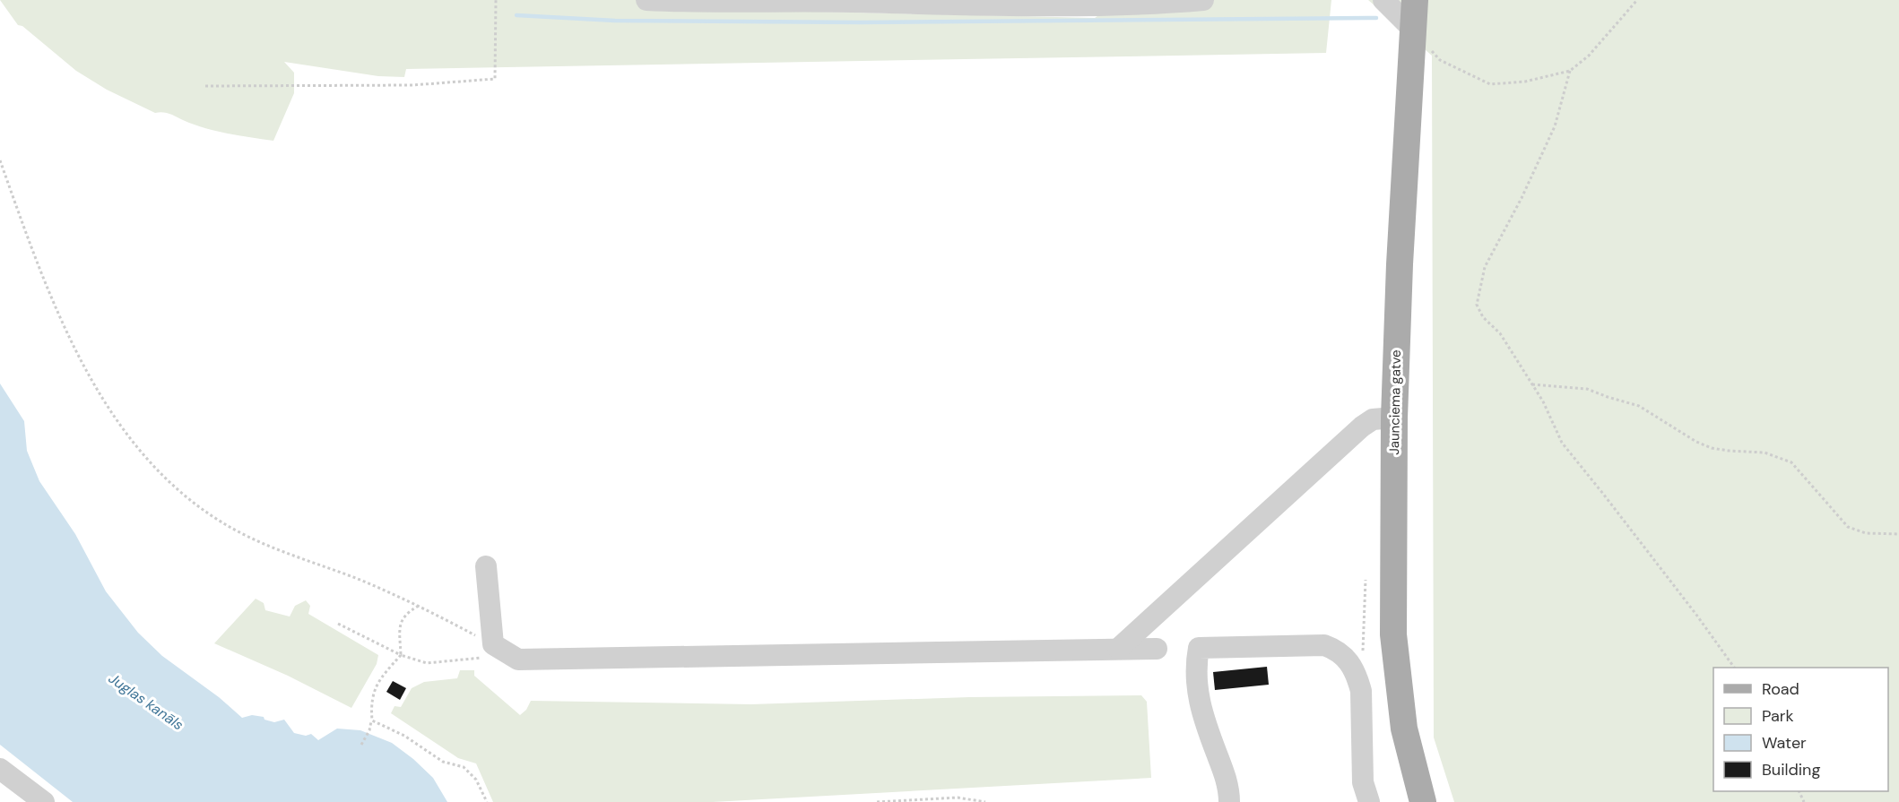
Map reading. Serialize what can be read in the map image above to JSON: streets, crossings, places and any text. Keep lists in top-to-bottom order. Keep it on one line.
{"streets":{"main road":["Jaunciema gatve"]},"water":["Juglas kanāls"],"legend":["Road","Park","Water","Building"]}
